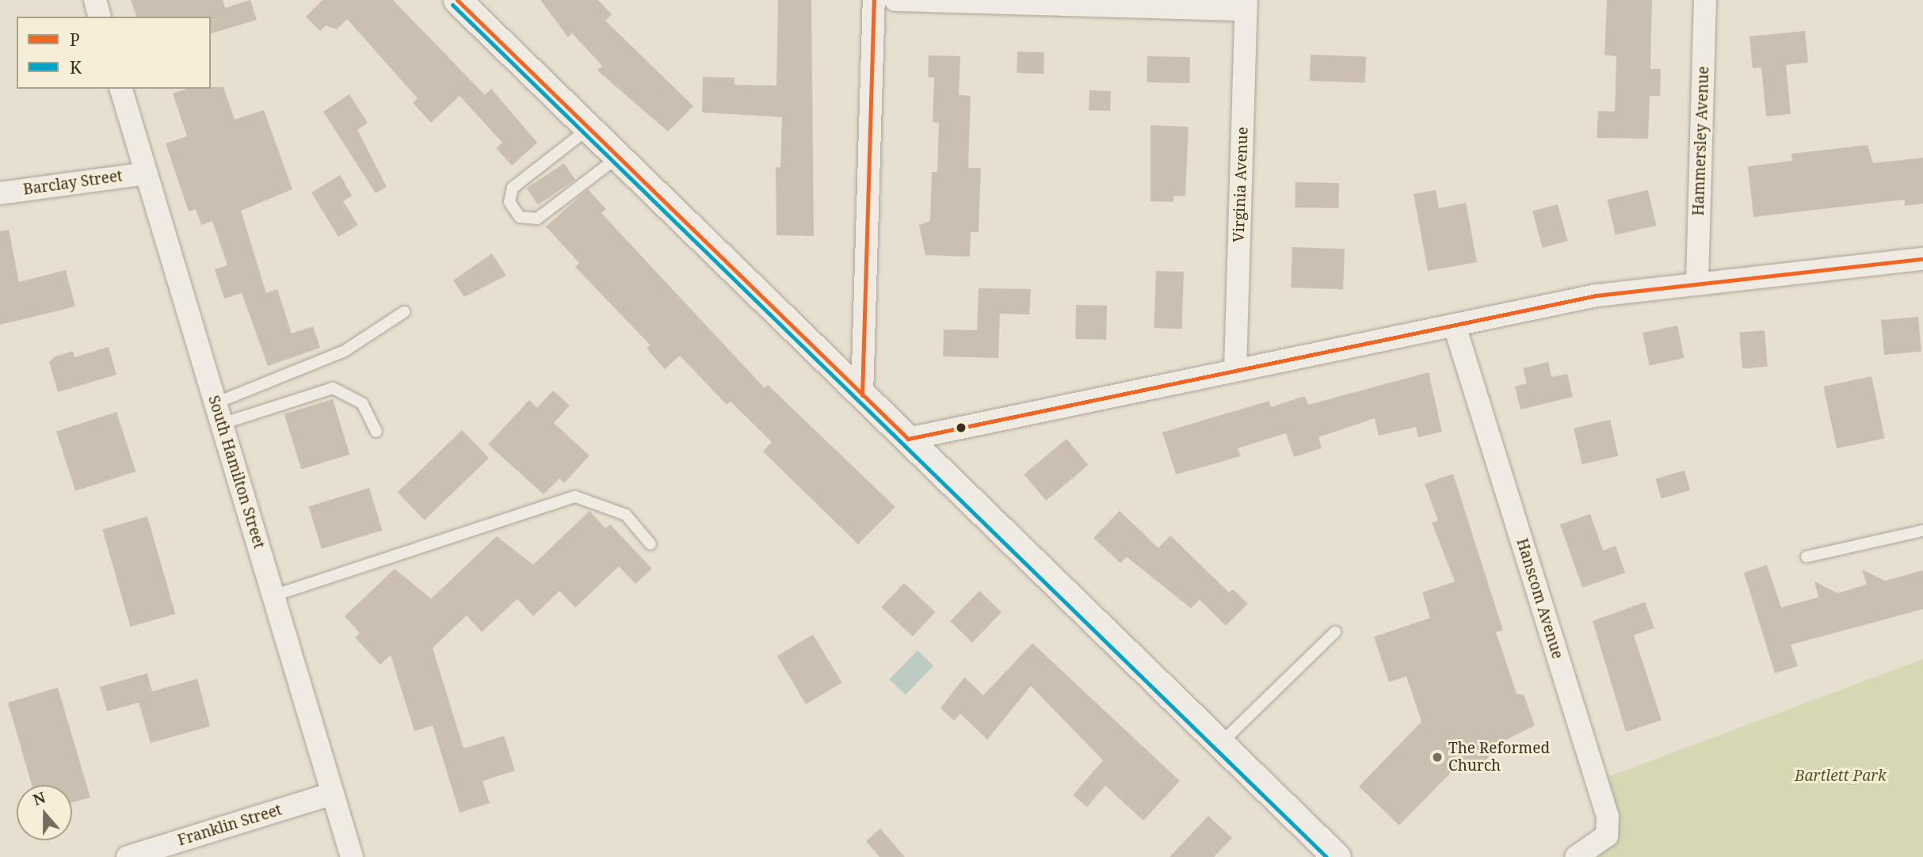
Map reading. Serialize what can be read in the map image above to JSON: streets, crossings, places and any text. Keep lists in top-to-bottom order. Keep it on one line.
{"streets":{"street":["Hammersley Avenue","Barclay Street","Virginia Avenue","South Hamilton Street","Hanscom Avenue","Franklin Street"]},"crossings":[["Barclay Street","South Hamilton Street"],["South Hamilton Street","Franklin Street"]],"parks":["Bartlett Park"],"places":["The Reformed Church"],"lines":["transit line P","transit line K"],"legend":["P","K"],"north":"top"}
